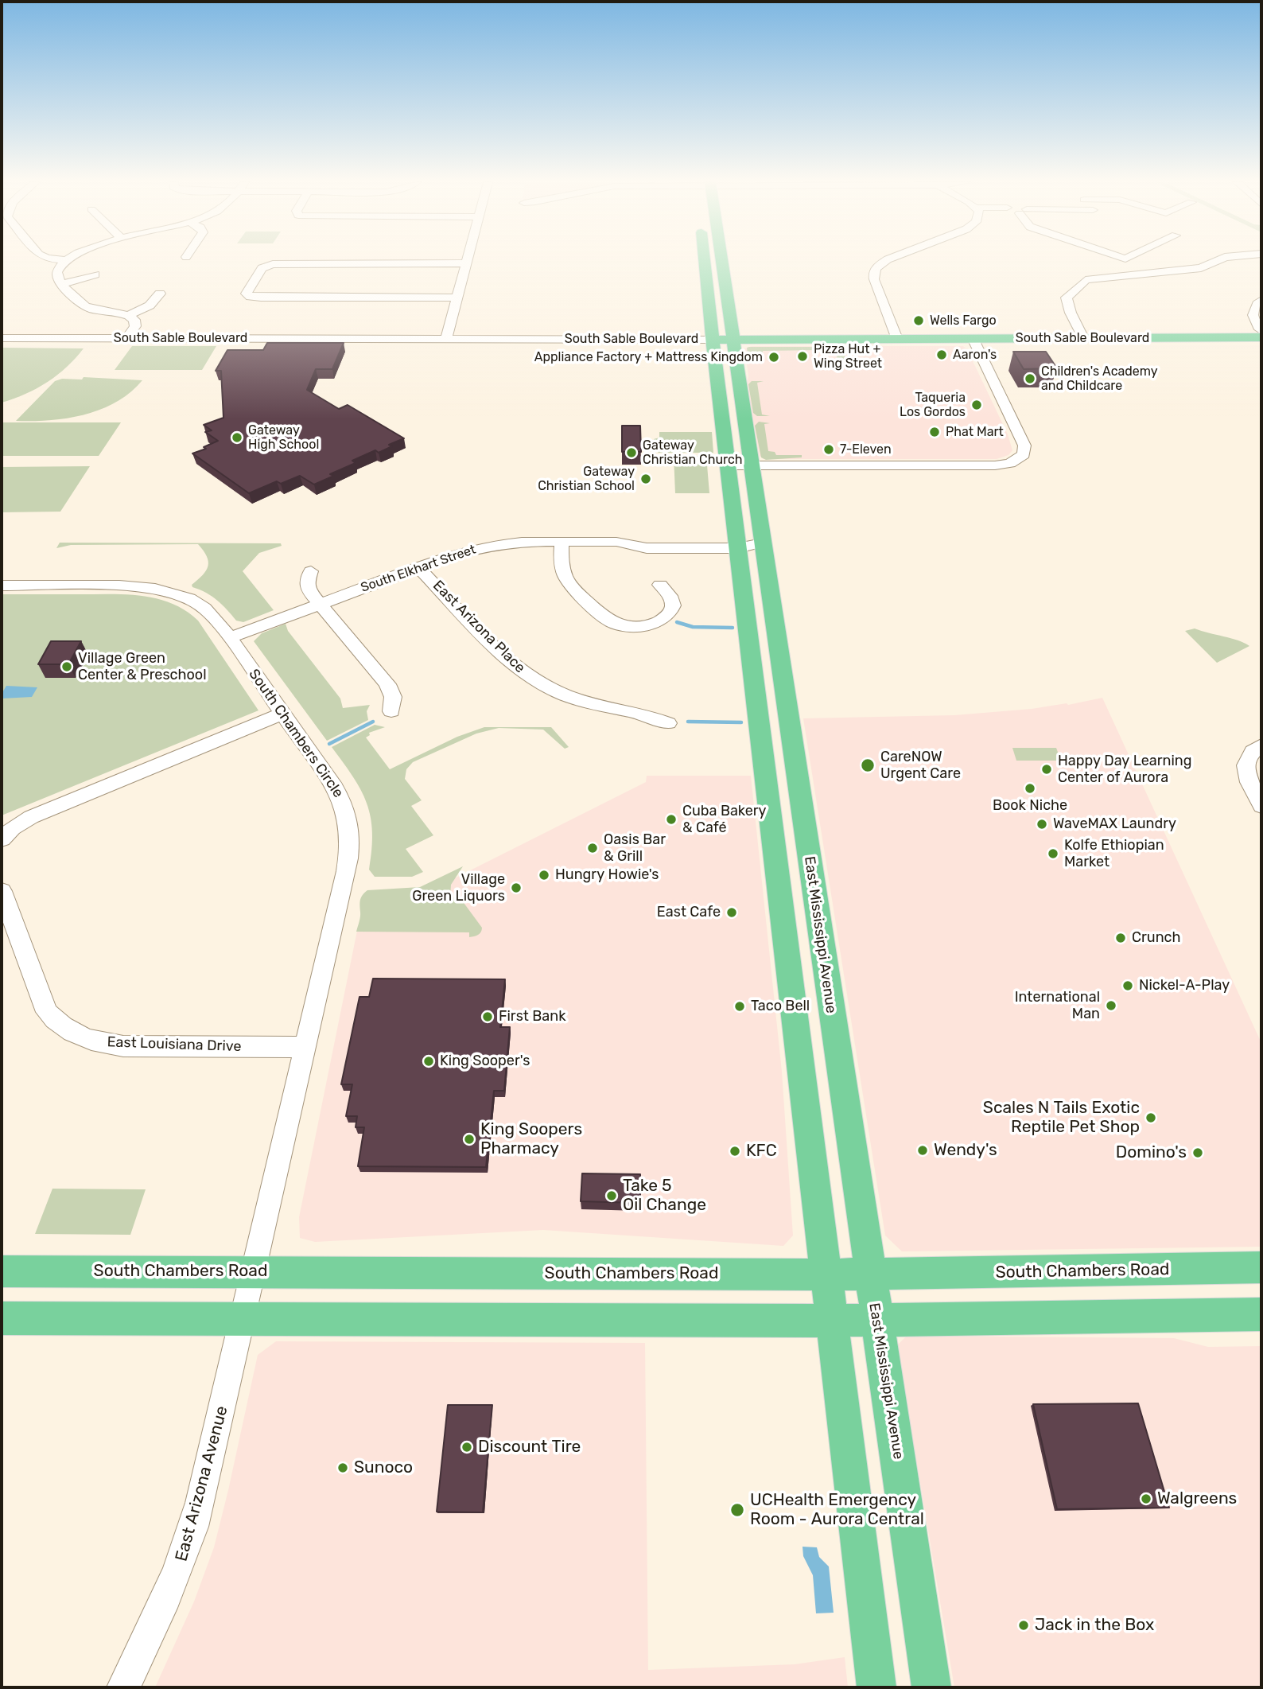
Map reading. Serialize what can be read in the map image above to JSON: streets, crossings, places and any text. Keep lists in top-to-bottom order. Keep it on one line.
{"streets":{"main road":["South Sable Boulevard","East Mississippi Avenue","South Chambers Road"],"street":["South Elkhart Street","East Arizona Place","South Chambers Circle","East Louisiana Drive","East Arizona Avenue"]},"crossings":[["South Sable Boulevard","East Mississippi Avenue"],["South Elkhart Street","East Arizona Place"],["South Elkhart Street","South Chambers Circle"],["South Elkhart Street","East Mississippi Avenue"],["South Chambers Circle","East Louisiana Drive"],["South Chambers Circle","South Chambers Road"],["South Chambers Circle","East Arizona Avenue"],["East Mississippi Avenue","South Chambers Road"],["South Chambers Road","East Arizona Avenue"]],"places":["Wells Fargo","Aaron's","Pizza Hut + Wing Street","Appliance Factory + Mattress Kingdom","Children's Academy and Childcare","Taqueria Los Gordos","Phat Mart","Gateway High School","7-Eleven","Gateway Christian Church","Gateway Christian School","Village Green Center & Preschool","CareNOW Urgent Care","Happy Day Learning Center of Aurora","Book Niche","Cuba Bakery & Café","WaveMAX Laundry","Oasis Bar & Grill","Kolfe Ethiopian Market","Hungry Howie's","Village Green Liquors","East Cafe","Crunch","Nickel-A-Play","International Man","Taco Bell","First Bank","King Sooper's","Scales N Tails Exotic Reptile Pet Shop","King Soopers Pharmacy","Wendy's","KFC","Domino's","Take 5 Oil Change","Discount Tire","Sunoco","Walgreens","UCHealth Emergency Room - Aurora Central","Jack in the Box"]}
